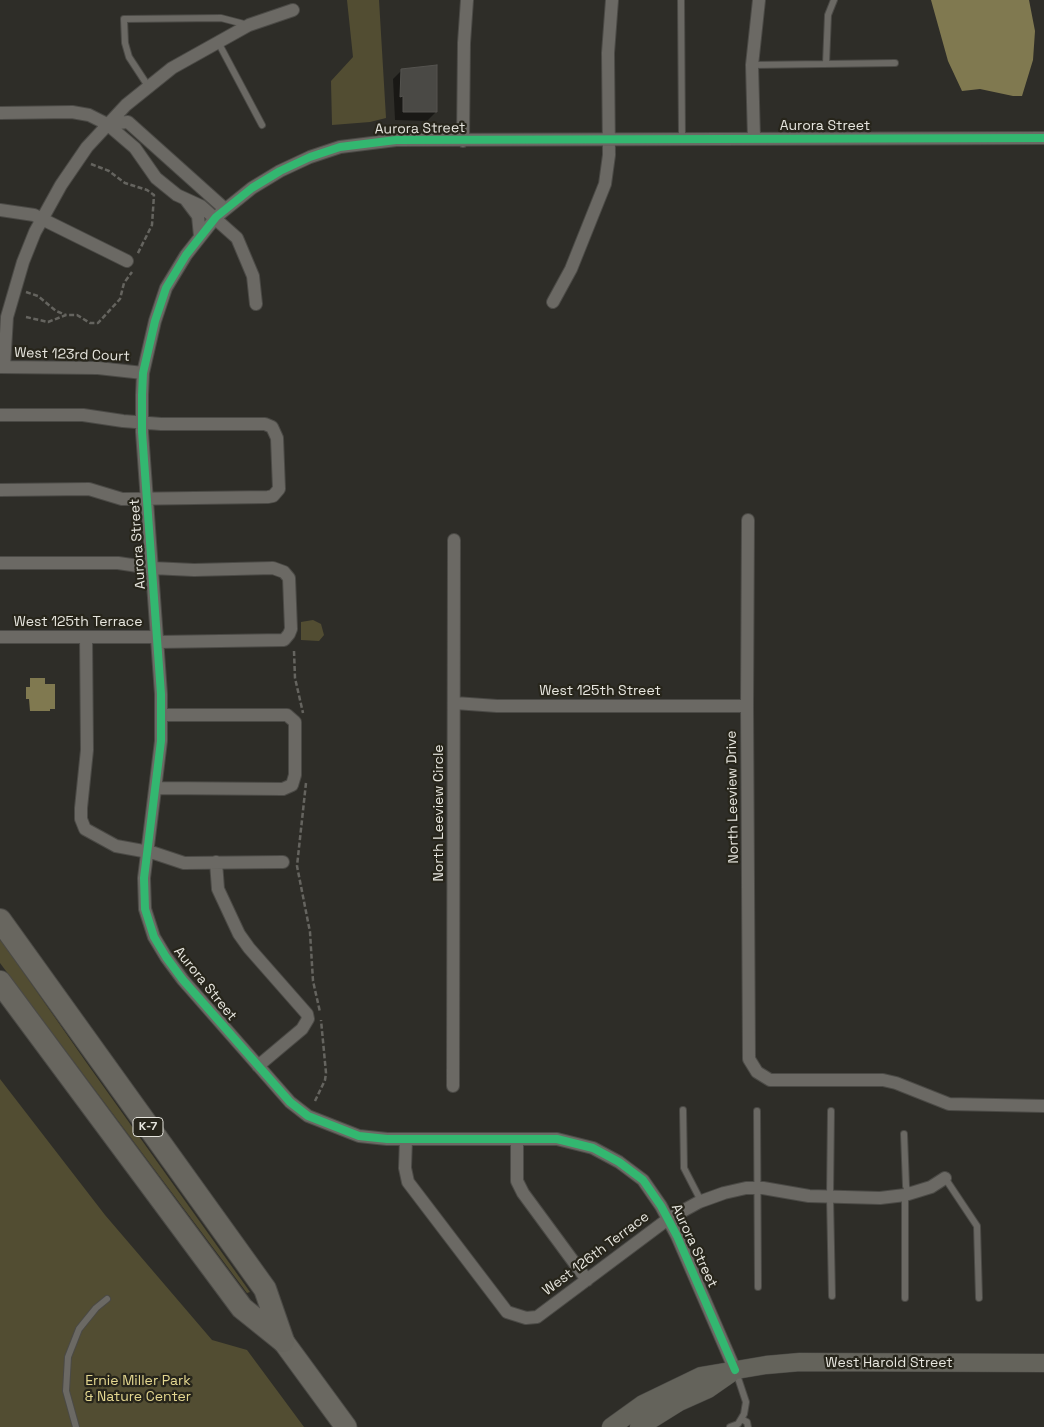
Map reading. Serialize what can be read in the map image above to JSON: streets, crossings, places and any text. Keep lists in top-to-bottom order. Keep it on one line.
{"streets":{"highway":["K-7"],"main road":["West Harold Street"],"street":["Aurora Street","West 123rd Court","West 125th Terrace","West 125th Street","North Leeview Drive","North Leeview Circle","West 126th Terrace"]},"crossings":[["Aurora Street","West 123rd Court"],["Aurora Street","West 125th Terrace"],["Aurora Street","West 126th Terrace"],["Aurora Street","West Harold Street"],["West 125th Street","North Leeview Drive"],["West 125th Street","North Leeview Circle"]],"parks":["Ernie Miller Park & Nature Center"]}
